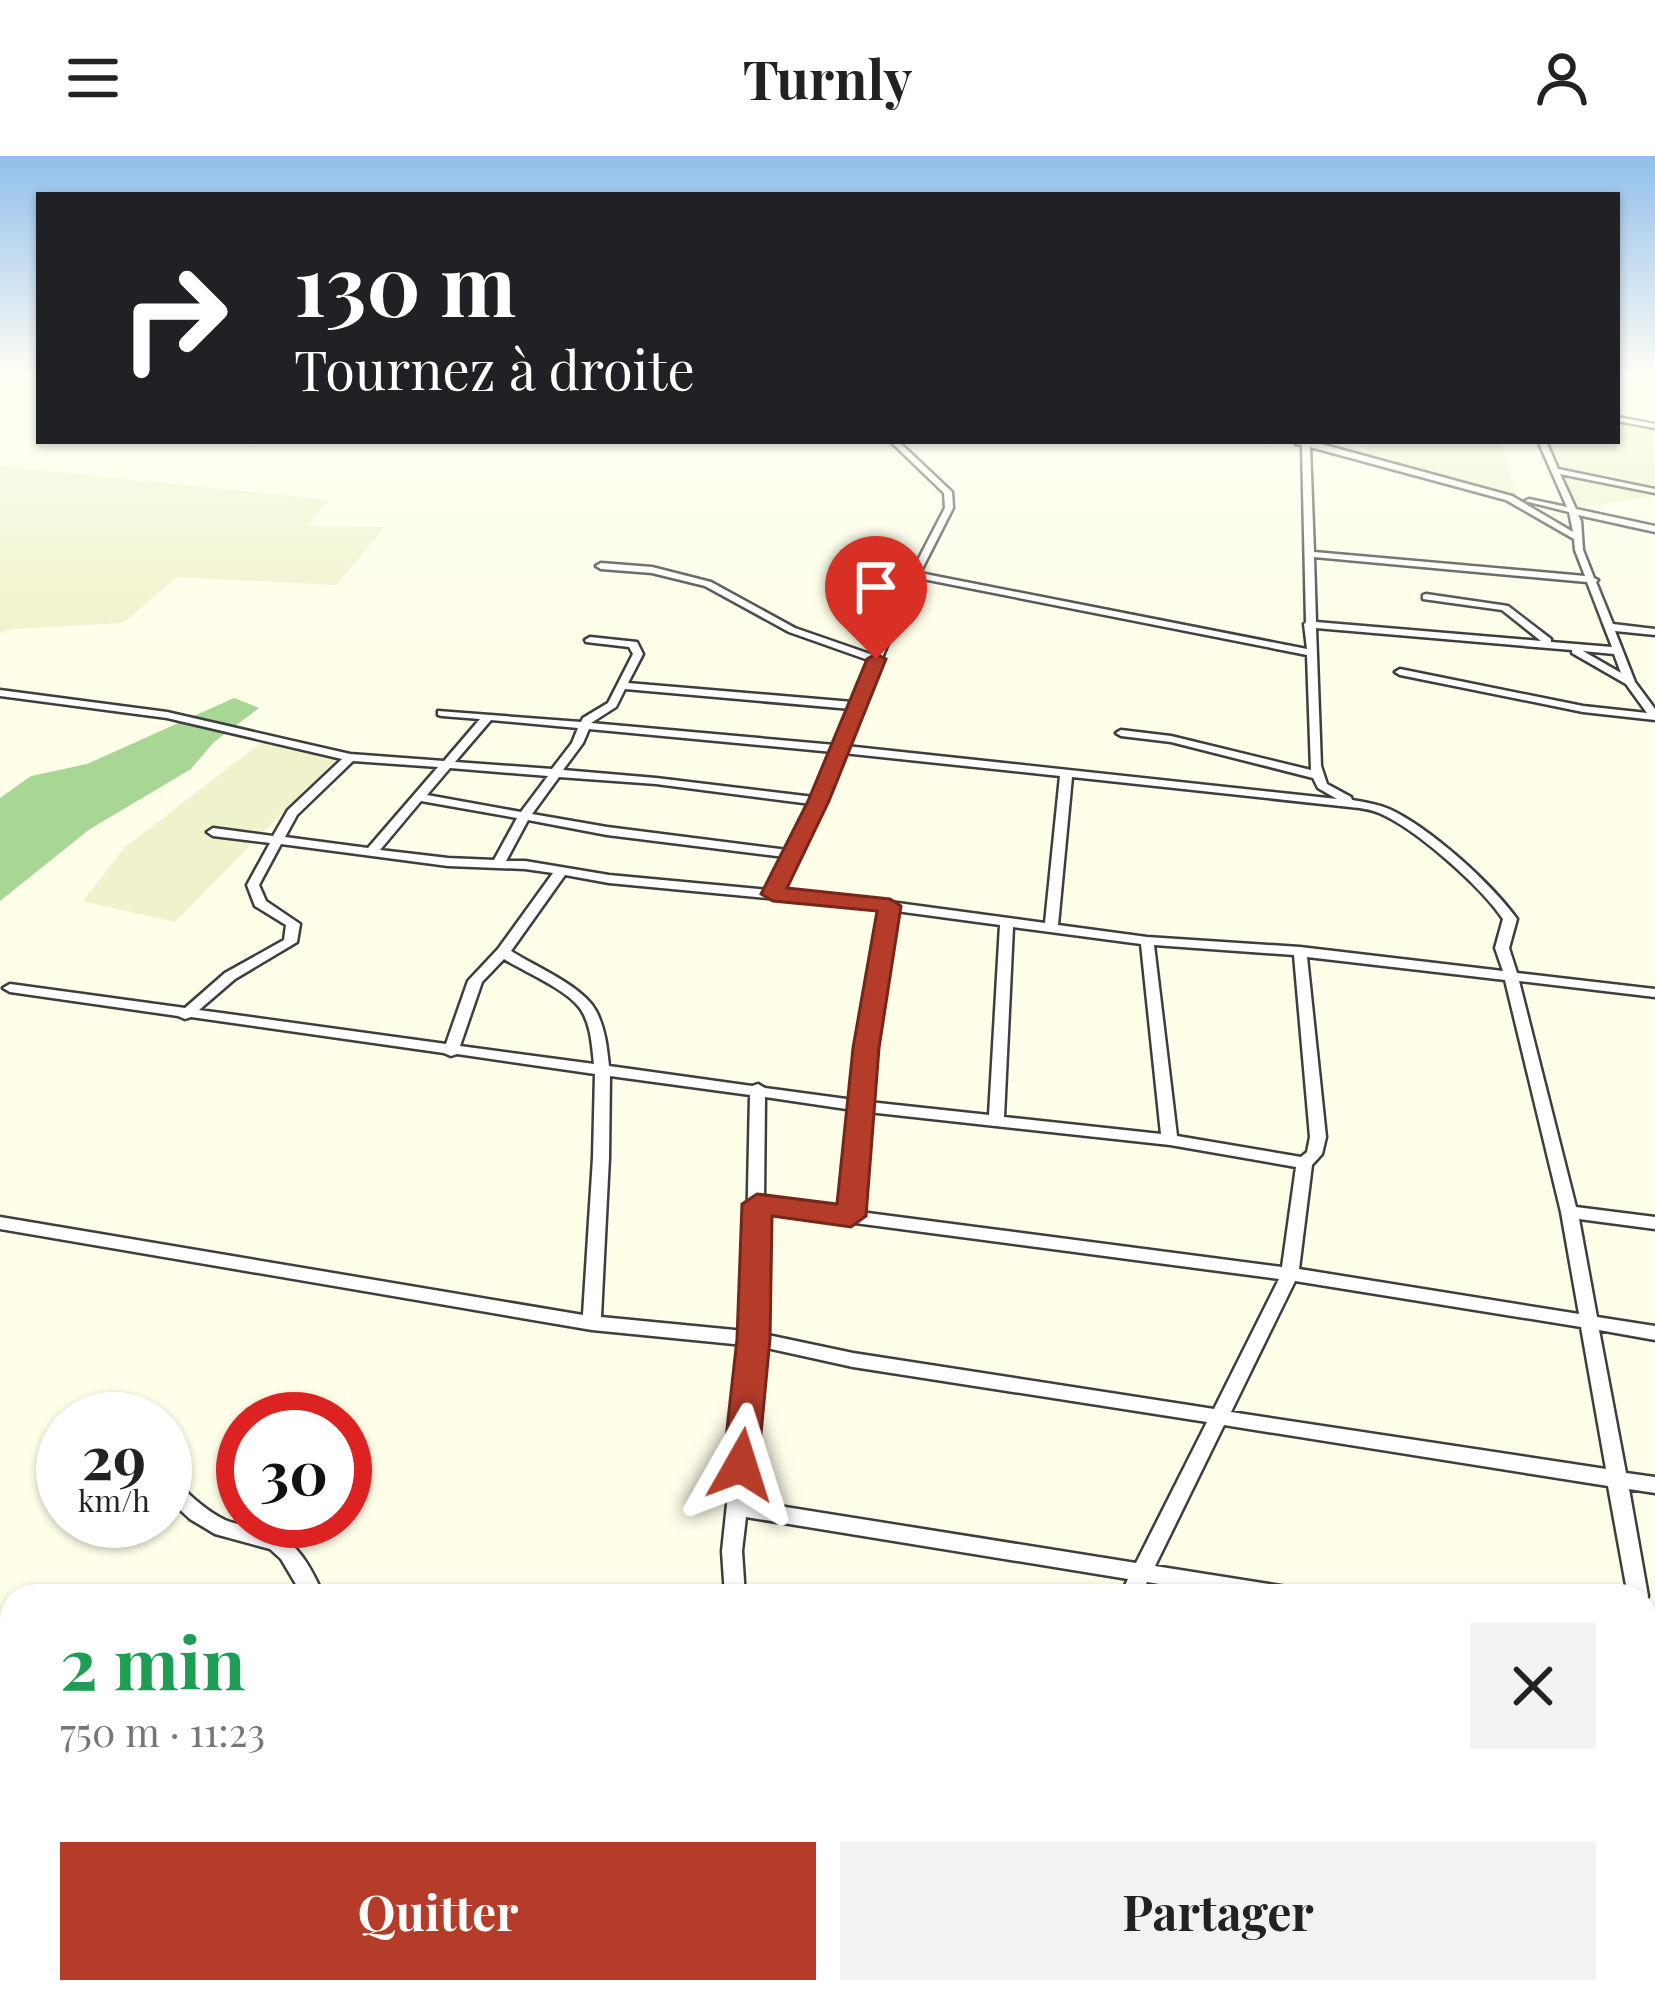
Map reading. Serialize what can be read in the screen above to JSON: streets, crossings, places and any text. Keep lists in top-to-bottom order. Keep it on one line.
{"page":{"header":"Turnly","turn":["130 m","Tournez à droite"],"speed":"29 km/h","limit":"30","heading":["2 min","750 m · 11:23"],"buttons":["Quitter","Partager"]}}
